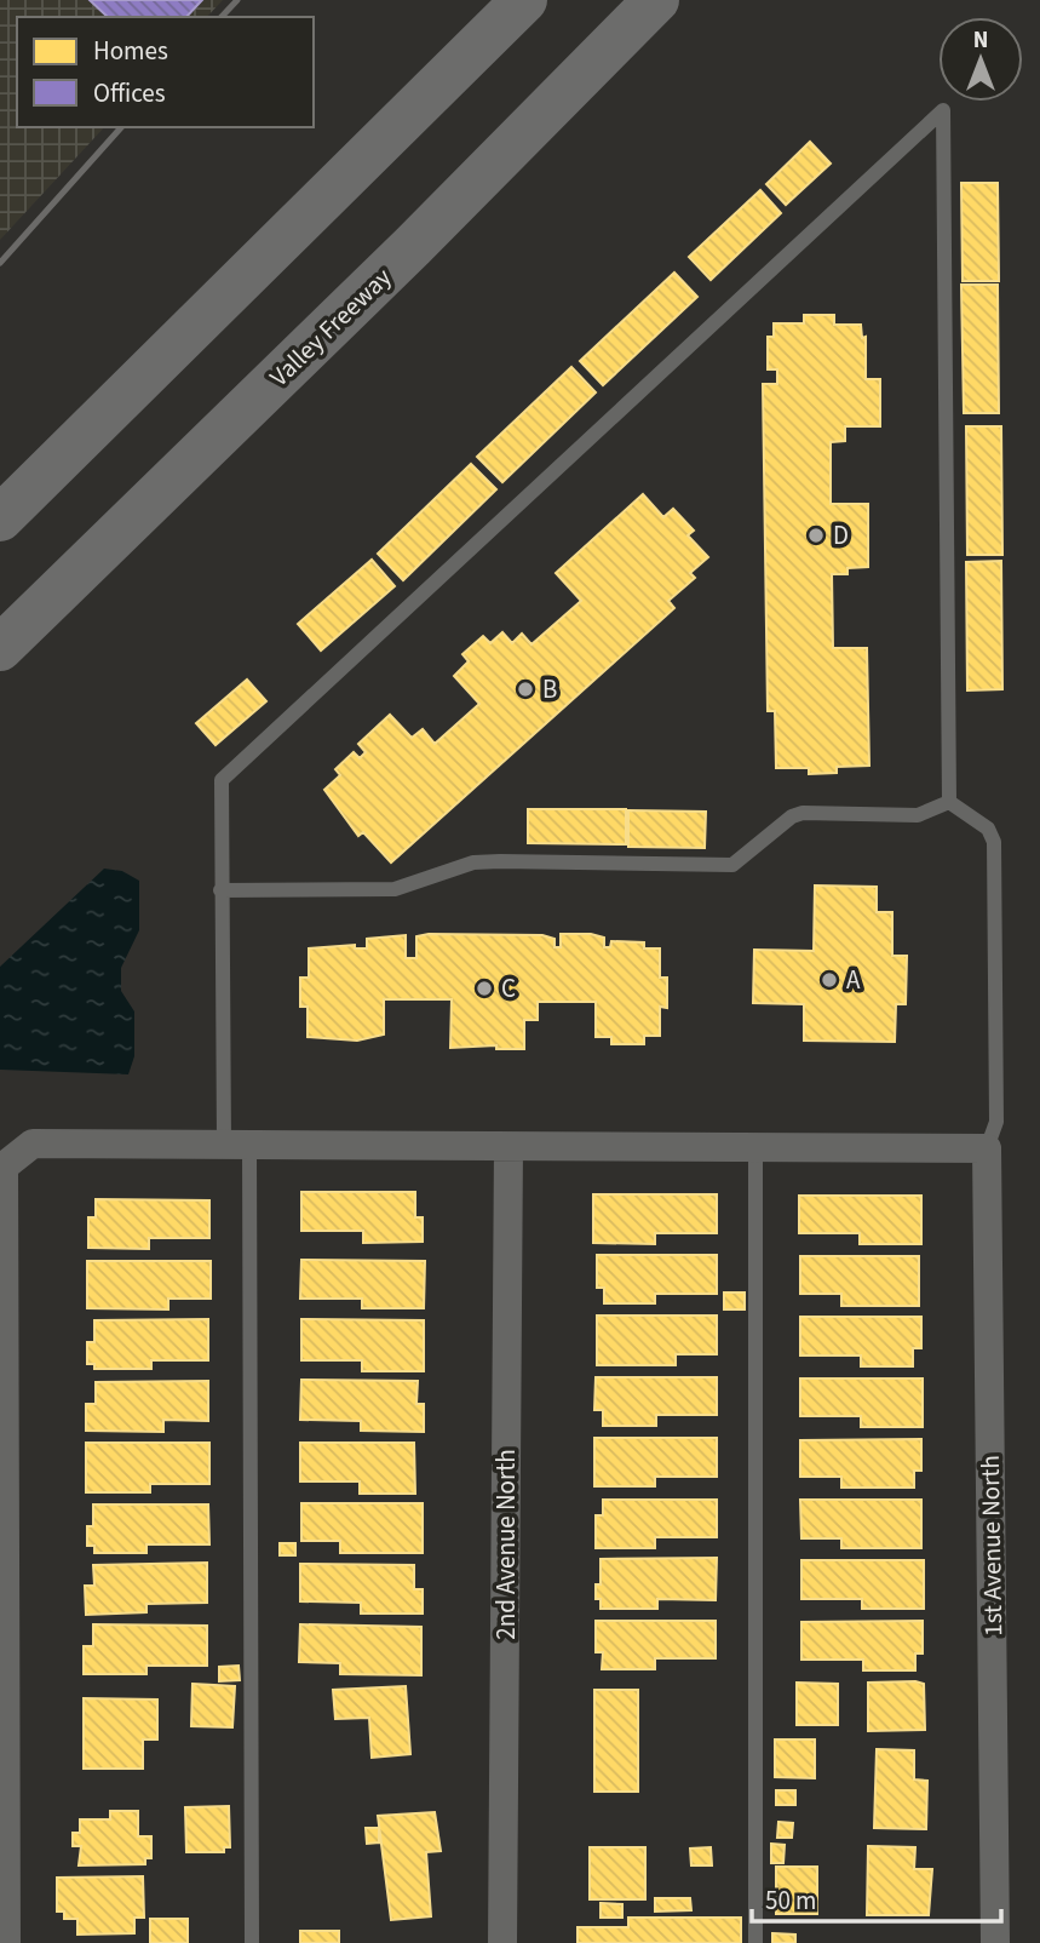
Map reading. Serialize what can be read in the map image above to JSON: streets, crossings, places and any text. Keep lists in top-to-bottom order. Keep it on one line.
{"streets":{"highway":["Valley Freeway"],"street":["2nd Avenue North","1st Avenue North"]},"places":["D","B","A","C"],"legend":["Homes","Offices"],"scale_bar":"50 m","north":"top"}
